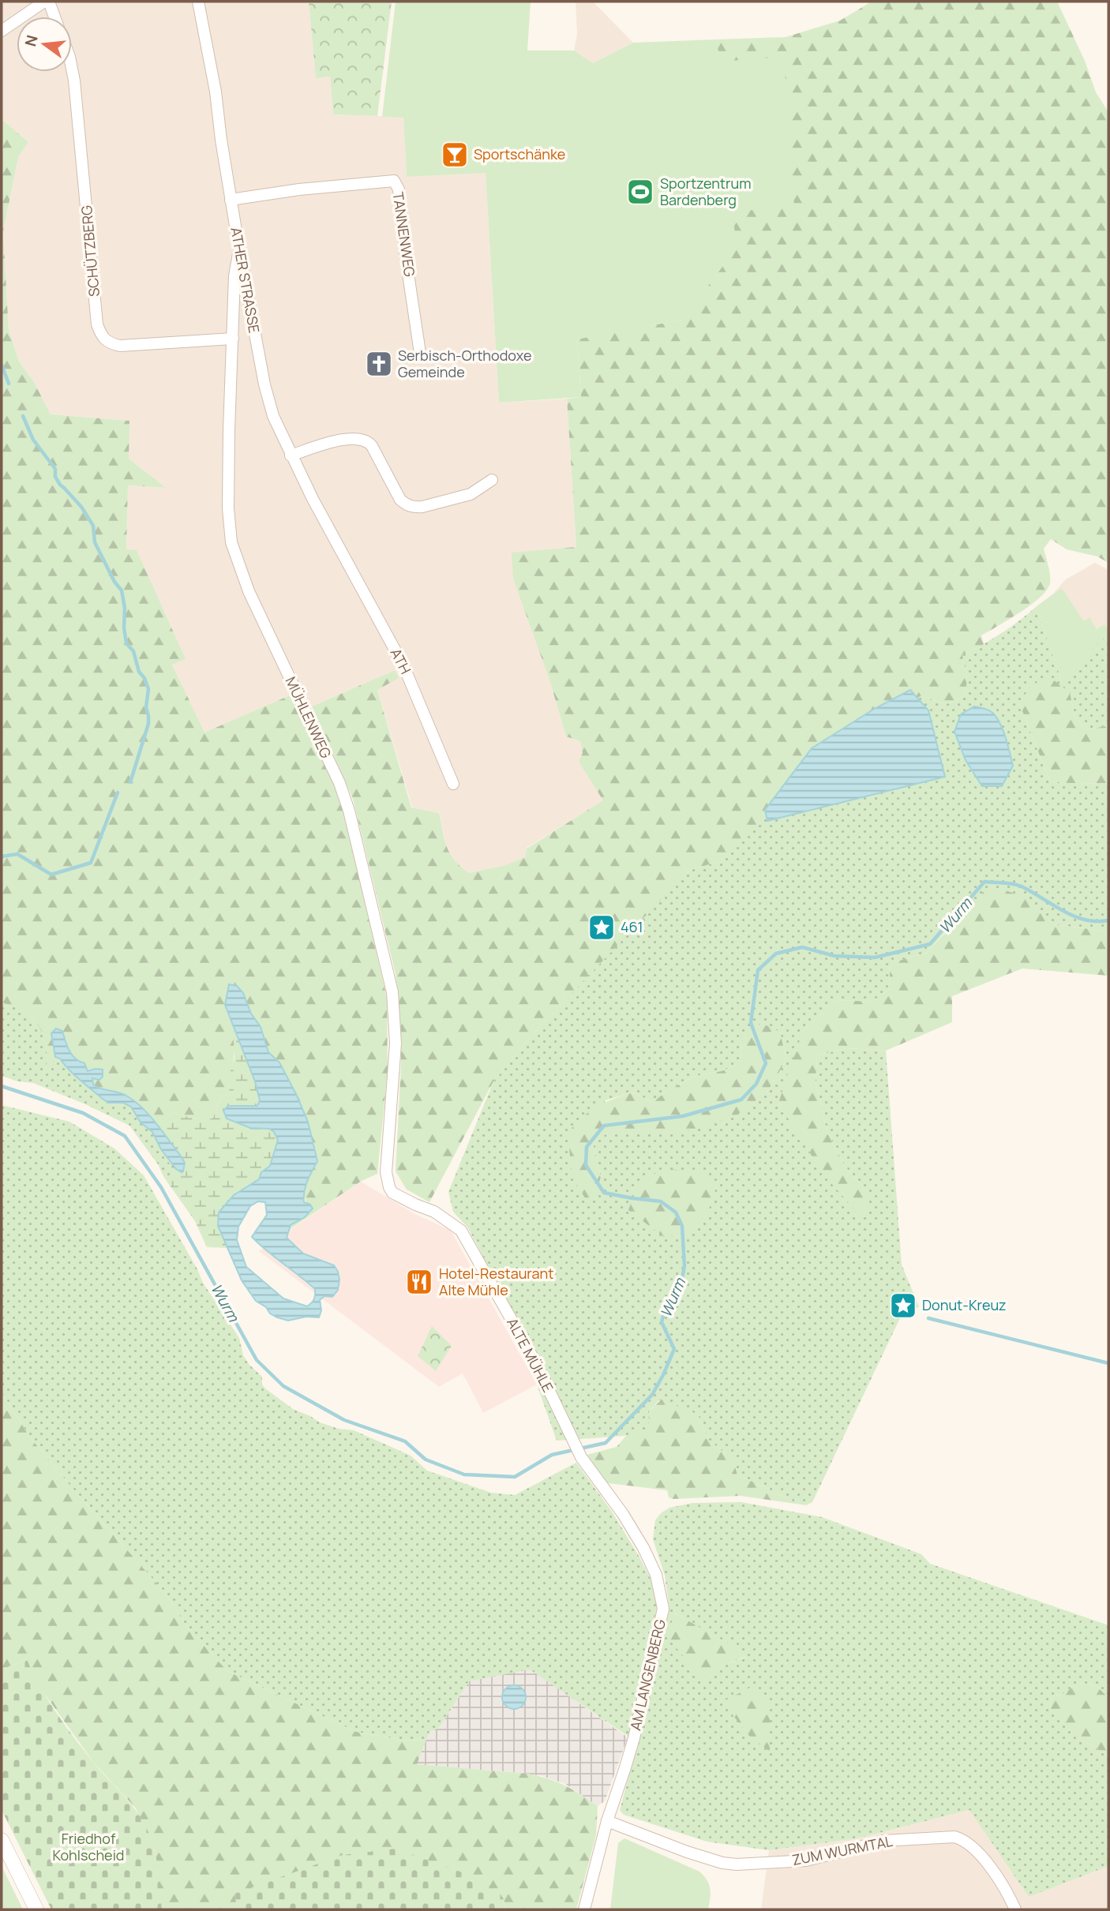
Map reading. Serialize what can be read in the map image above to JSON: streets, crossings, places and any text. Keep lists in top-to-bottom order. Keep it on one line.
{"streets":{"street":["TANNENWEG","SCHÜTZBERG","ATHER STRASSE","ATH","MÜHLENWEG","ALTE MÜHLE","AM LANGENBERG","ZUM WURMTAL"]},"crossings":[["TANNENWEG","ATHER STRASSE"],["SCHÜTZBERG","MÜHLENWEG"],["ATHER STRASSE","ATH"],["ATHER STRASSE","MÜHLENWEG"],["MÜHLENWEG","ALTE MÜHLE"],["ALTE MÜHLE","AM LANGENBERG"],["AM LANGENBERG","ZUM WURMTAL"]],"water":["Wurm"],"parks":["Friedhof Kohlscheid"],"places":{"bar":["Sportschänke"],"sports":["Sportzentrum Bardenberg"],"church":["Serbisch-Orthodoxe Gemeinde"],"place":["461","Donut-Kreuz"],"restaurant":["Hotel-Restaurant Alte Mühle"]},"north":"left"}
